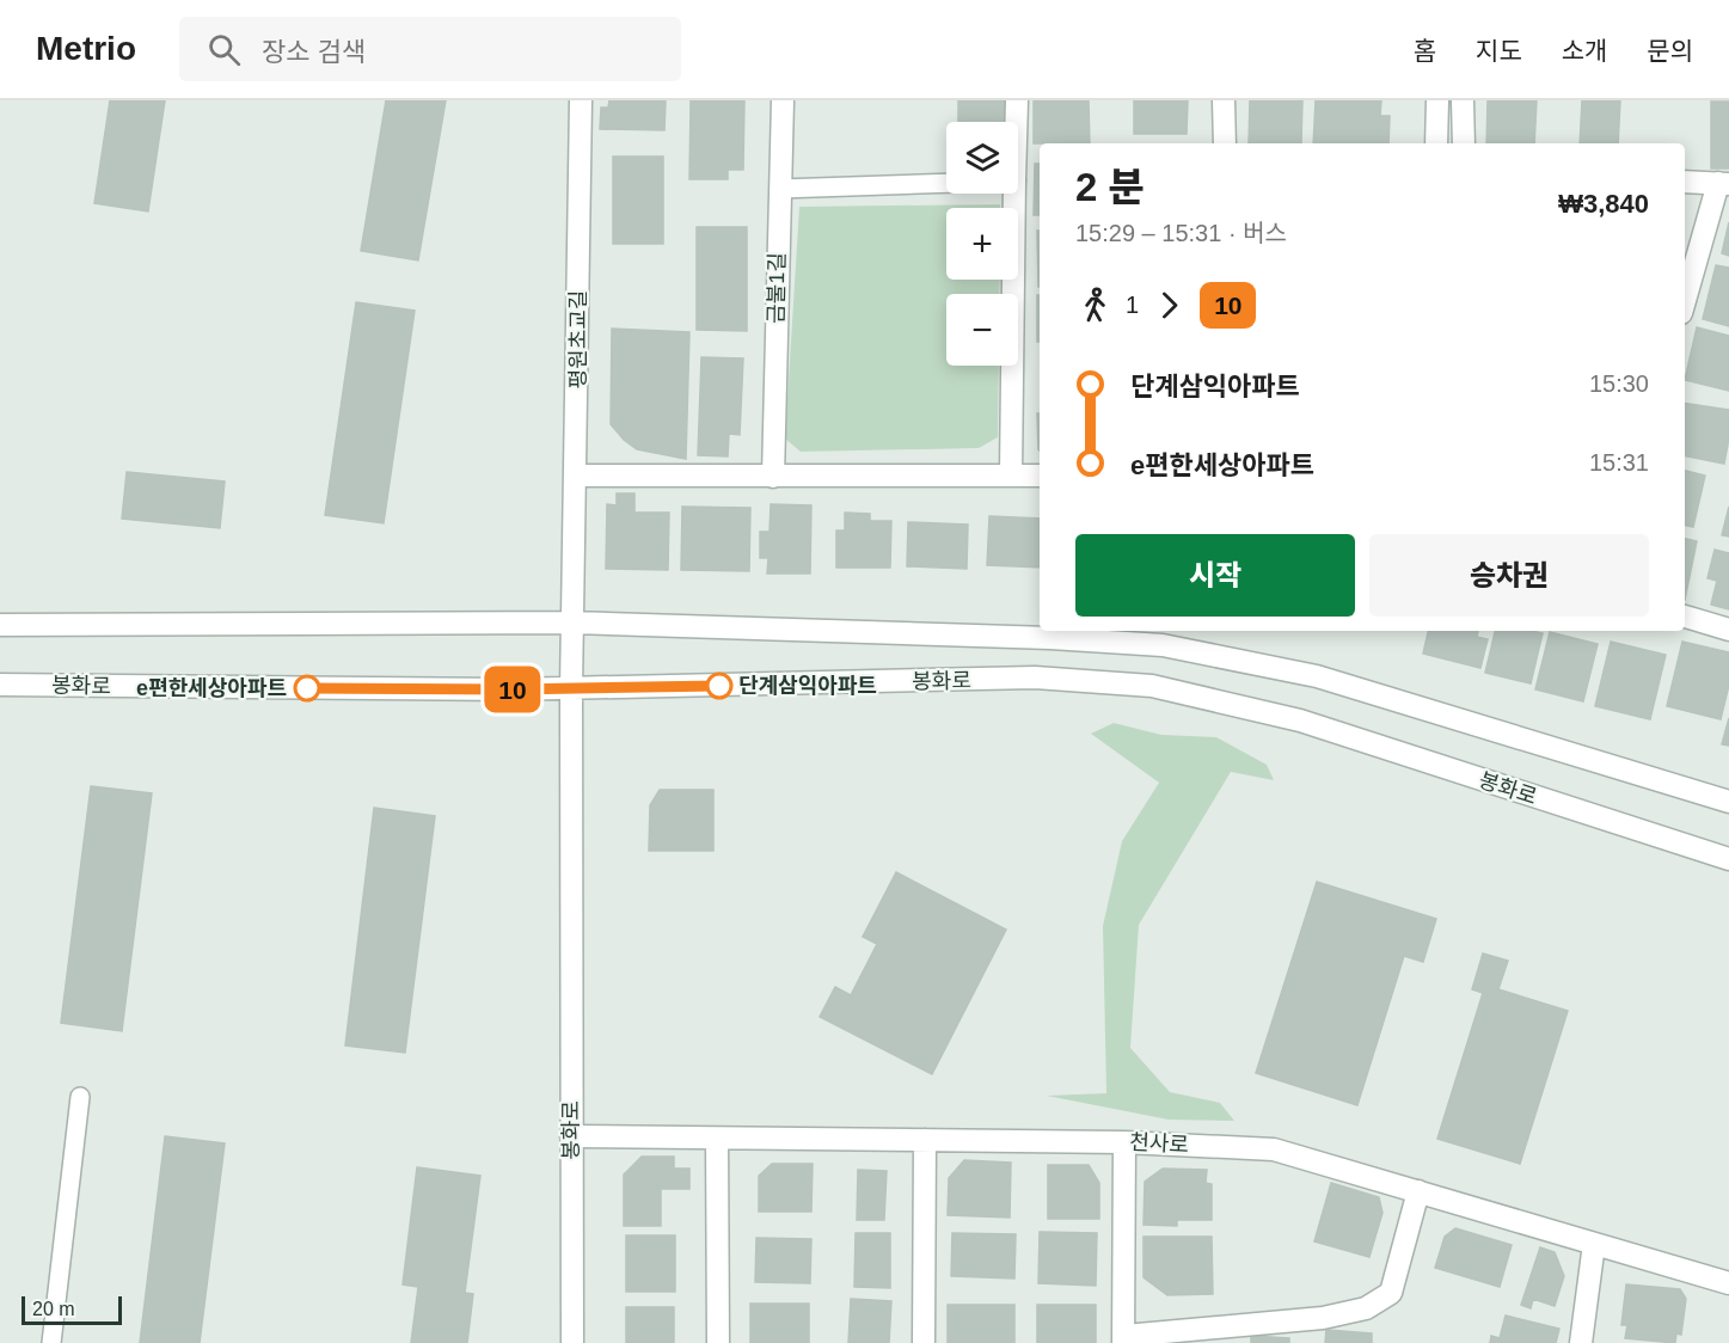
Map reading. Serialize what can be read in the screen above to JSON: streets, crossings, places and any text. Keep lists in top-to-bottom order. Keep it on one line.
{"streets":{"street":["금불1길","평원초교길","봉화로","천사로"]},"crossings":[["평원초교길","봉화로"],["봉화로","천사로"]],"places":["단계삼익아파트","e편한세상아파트"],"lines":["bus line 10"],"scale_bar":"20 m","page":{"header":"Metrio","search":"장소 검색","nav":["홈","지도","소개","문의"],"on_map":"10","map_buttons":["+","−"],"heading":["2 분","15:29 – 15:31 · 버스","₩3,840"],"legs":["1","10"],"list":[{"name":"단계삼익아파트","value":"15:30"},{"name":"e편한세상아파트","value":"15:31"}],"buttons":["시작","승차권"],"scale":"20 m"}}
